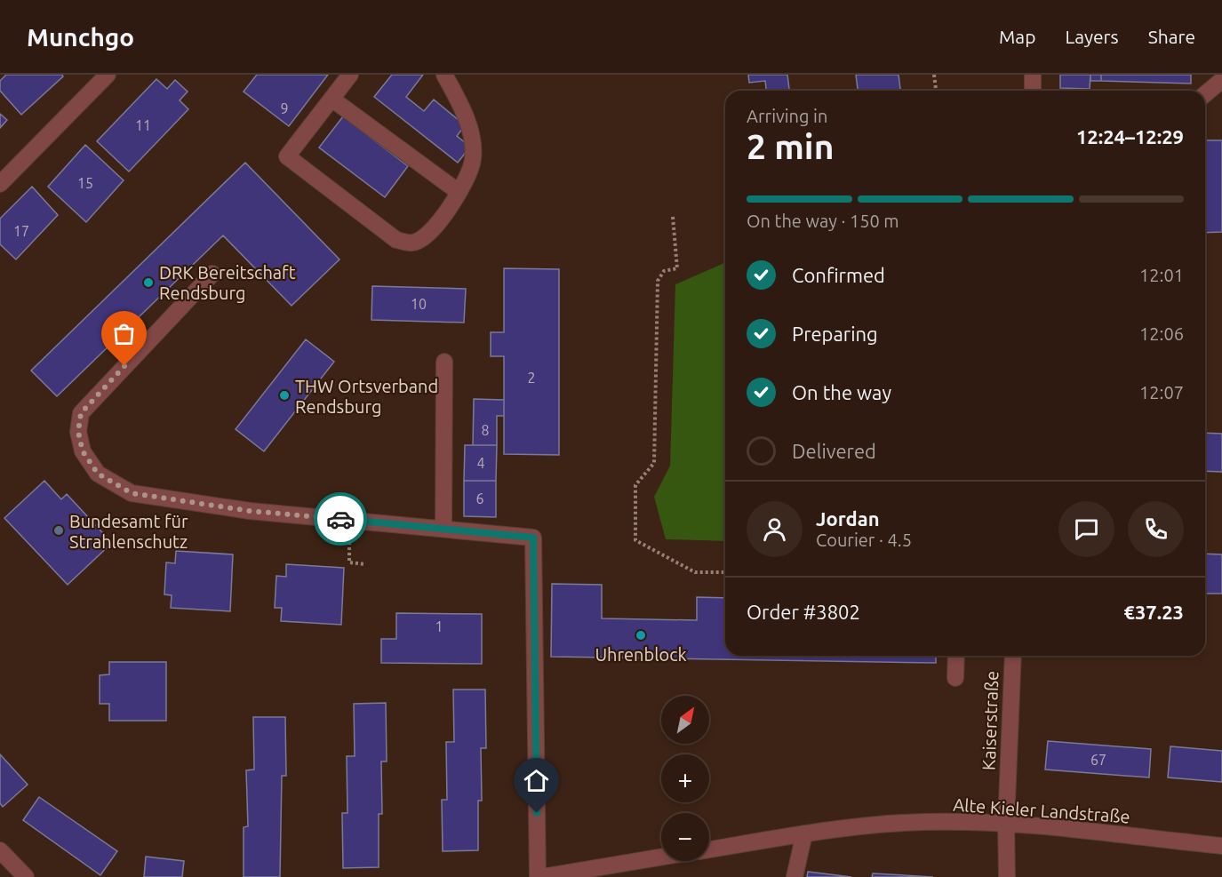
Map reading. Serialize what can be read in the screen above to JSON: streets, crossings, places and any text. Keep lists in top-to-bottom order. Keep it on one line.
{"streets":{"street":["Kaiserstraße","Alte Kieler Landstraße"]},"crossings":[["Kaiserstraße","Alte Kieler Landstraße"]],"places":["DRK Bereitschaft Rendsburg","THW Ortsverband Rendsburg","Bundesamt für Strahlenschutz","Uhrenblock"],"house_numbers":["9","11","15","17","10","2","8","4","6","1","67"],"north":"top right","page":{"header":"Munchgo","nav":["Map","Layers","Share"],"heading":["2 min","Arriving in","12:24–12:29"],"panel":["Jordan","Courier · 4.5","Order #3802","€37.23"],"bar":"On the way · 150 m","list":[["Confirmed","12:01"],["Preparing","12:06"],["On the way","12:07"],"Delivered"],"map_buttons":["+","−"]}}
